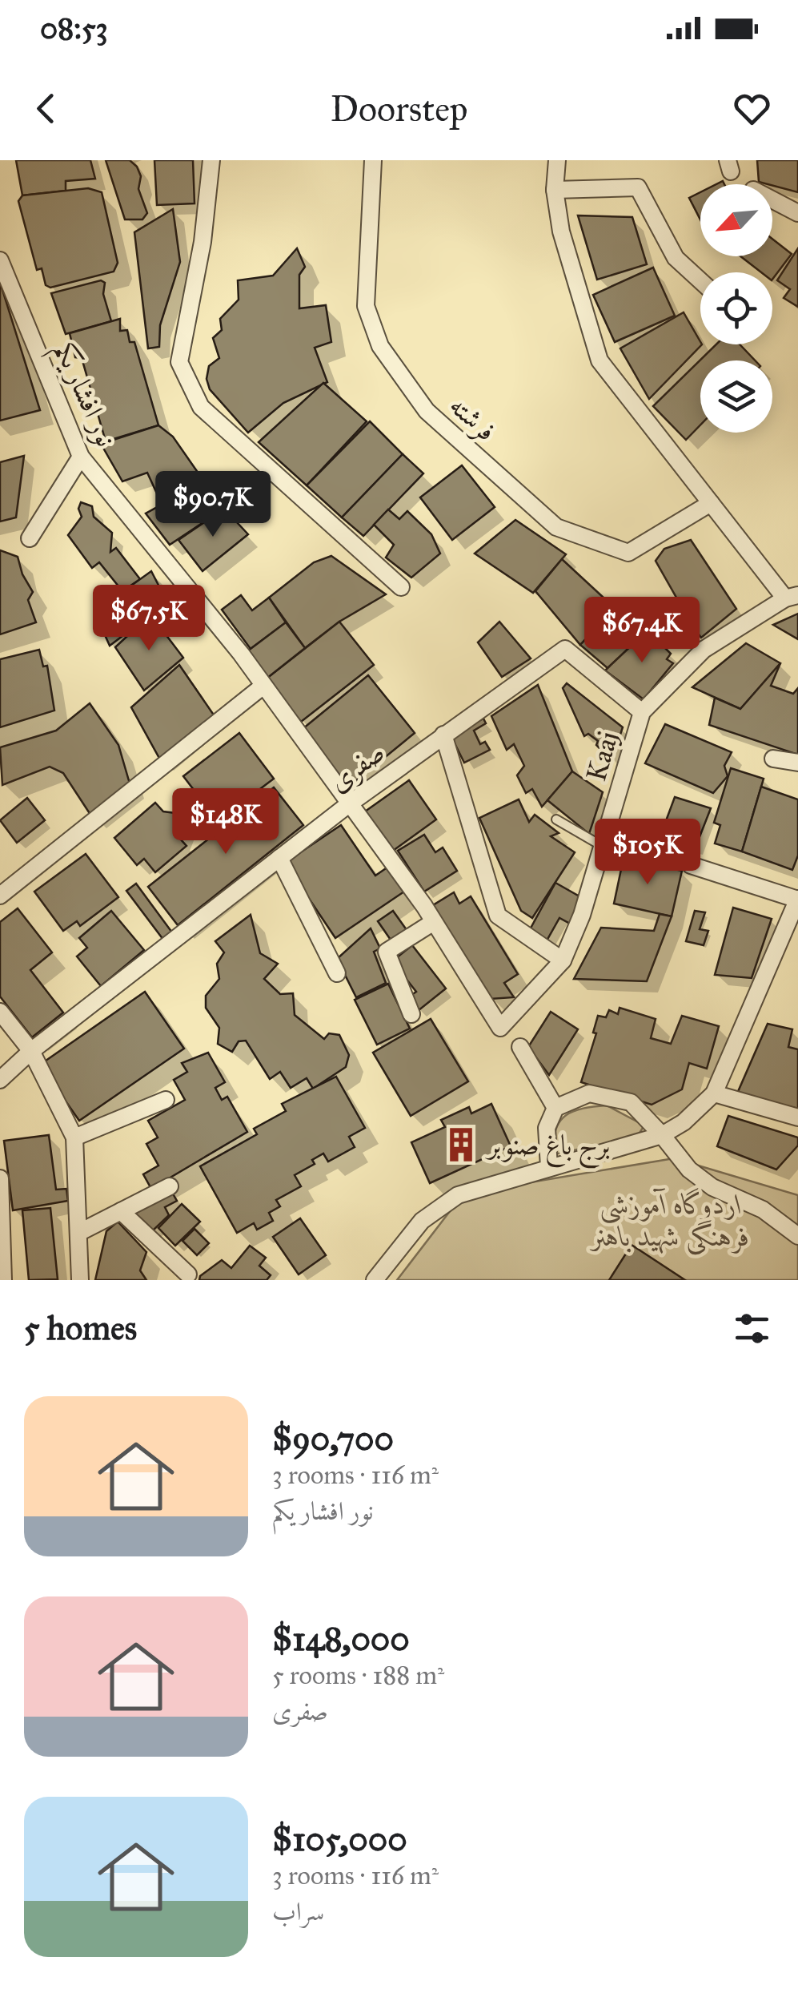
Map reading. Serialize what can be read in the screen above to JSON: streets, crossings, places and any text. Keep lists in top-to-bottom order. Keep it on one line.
{"streets":{"street":["نور افشار یکم","فرشته","Kaaj","صفری"]},"crossings":[["نور افشار یکم","Kaaj"],["نور افشار یکم","صفری"],["Kaaj","صفری"]],"parks":["اردوگاه آموزشی فرهنگی شهید باهنر"],"places":{"building":["برج باغ صنوبر"]},"north":"bottom left","page":{"status":"08:53","header":"Doorstep","price":["$90.7K","$67.5K","$67.4K","$148K","$105K"],"heading":"5 homes","list":[{"name":"$90,700","note":"3 rooms · 116 m² · نور افشار یکم"},{"name":"$148,000","note":"5 rooms · 188 m² · صفری"},{"name":"$105,000","note":"3 rooms · 116 m² · سراب"}]}}
